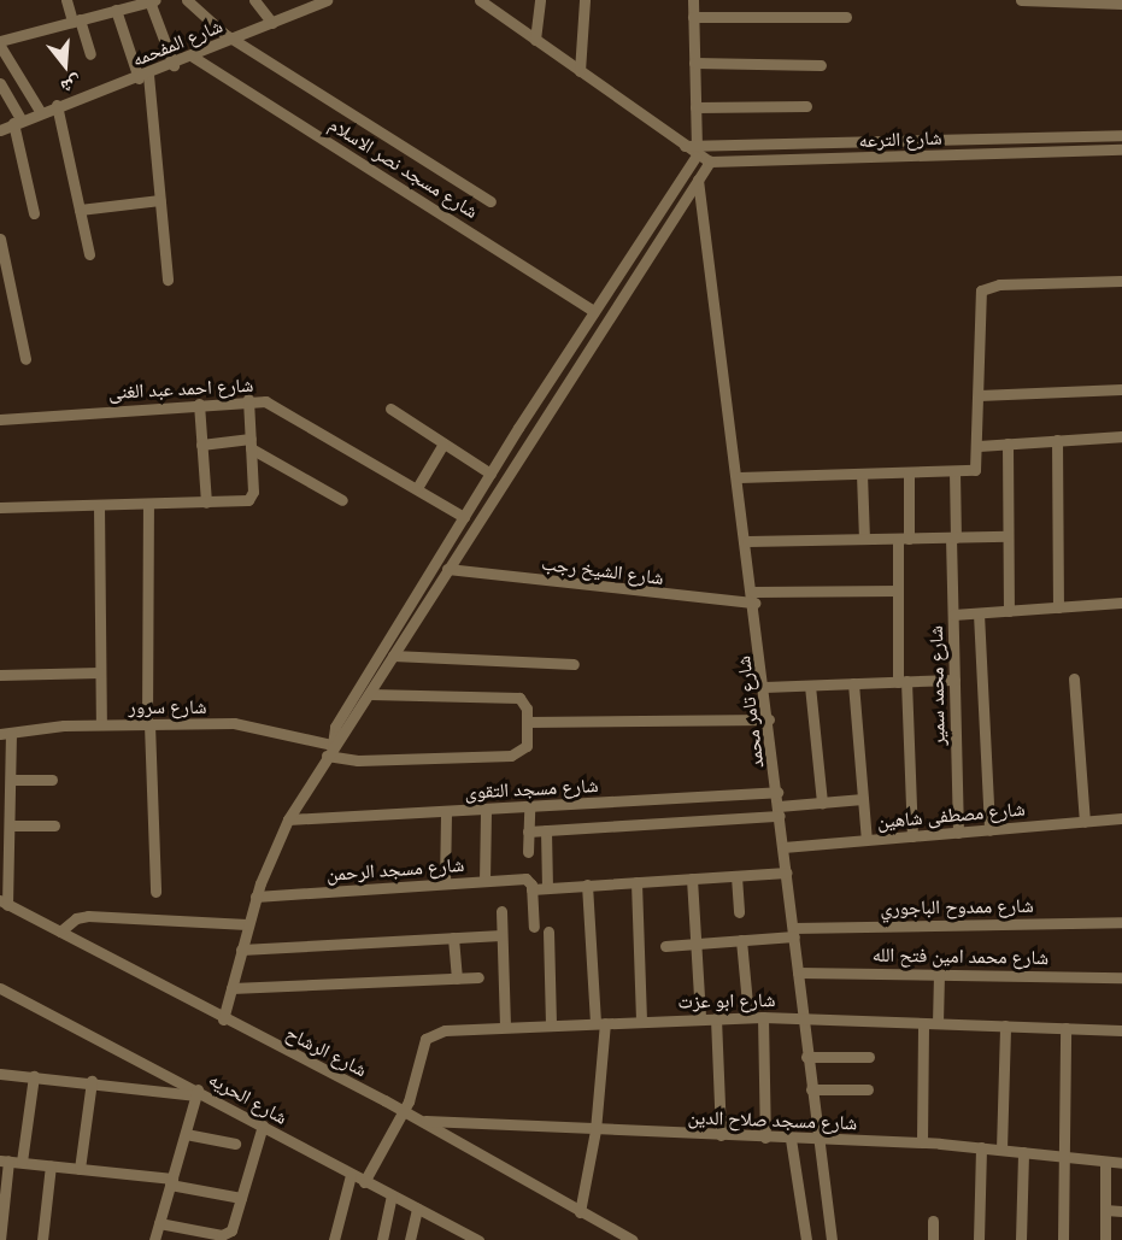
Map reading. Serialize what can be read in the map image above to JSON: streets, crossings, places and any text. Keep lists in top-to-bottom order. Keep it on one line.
{"streets":{"street":["شارع المفحمه","شارع الترعه","شارع مسجد نصر الاسلام","شارع احمد عبد الغنى","شارع الشيخ رجب","شارع محمد سمير","شارع سرور","شارع تامر محمد","شارع مسجد التقوى","شارع مصطفى شاهين","شارع مسجد الرحمن","شارع ممدوح الباجوري","شارع محمد امين فتح الله","شارع ابو عزت","شارع الرشاح","شارع الحريه","شارع مسجد صلاح الدين"]},"crossings":[["شارع المفحمه","شارع مسجد نصر الاسلام"],["شارع الشيخ رجب","شارع تامر محمد"],["شارع محمد سمير","شارع مصطفى شاهين"],["شارع تامر محمد","شارع مسجد التقوى"],["شارع تامر محمد","شارع مصطفى شاهين"],["شارع تامر محمد","شارع ممدوح الباجوري"],["شارع تامر محمد","شارع محمد امين فتح الله"],["شارع تامر محمد","شارع ابو عزت"],["شارع تامر محمد","شارع مسجد صلاح الدين"],["شارع ابو عزت","شارع الرشاح"],["شارع ابو عزت","شارع الحريه"],["شارع الرشاح","شارع مسجد صلاح الدين"]],"north":"bottom"}
